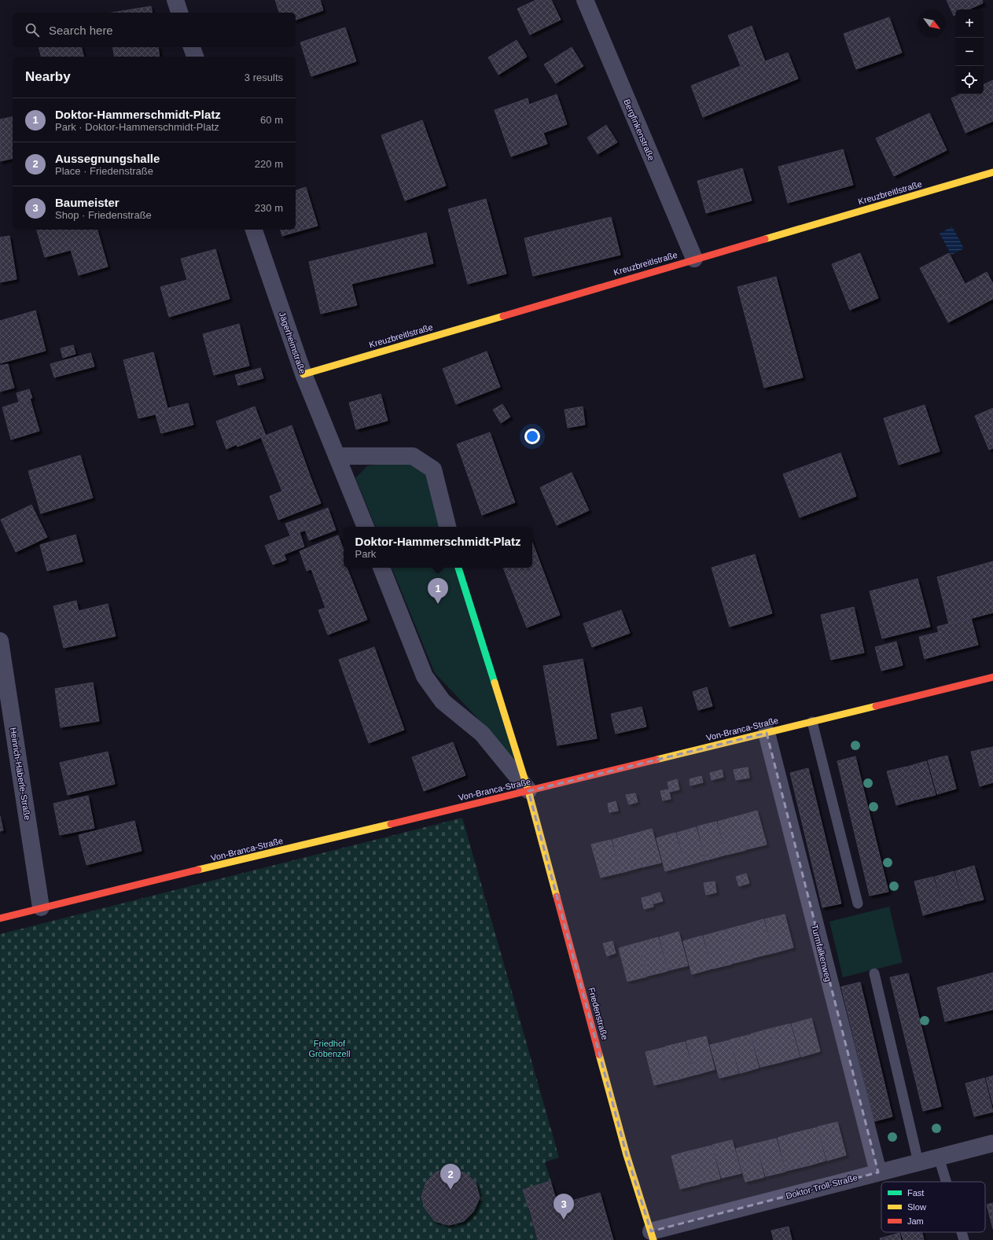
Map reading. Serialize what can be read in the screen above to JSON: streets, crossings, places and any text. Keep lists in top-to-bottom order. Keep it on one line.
{"streets":{"street":["Bergfinkenstraße","Kreuzbreitlstraße","Jägerheimstraße","Von-Branca-Straße","Heinrich-Häberle-Straße","Turmfalkenweg","Friedenstraße","Doktor-Troll-Straße"]},"crossings":[["Bergfinkenstraße","Kreuzbreitlstraße"],["Kreuzbreitlstraße","Jägerheimstraße"],["Von-Branca-Straße","Heinrich-Häberle-Straße"],["Von-Branca-Straße","Turmfalkenweg"],["Von-Branca-Straße","Friedenstraße"],["Turmfalkenweg","Doktor-Troll-Straße"],["Friedenstraße","Doktor-Troll-Straße"]],"parks":["Friedhof Gröbenzell"],"legend":["Fast","Slow","Jam"],"north":"bottom right","page":{"map_buttons":["+","−"],"search":"Search here","heading":["Nearby","3 results"],"list":[{"mark":"1","name":"Doktor-Hammerschmidt-Platz","note":"Park · Doktor-Hammerschmidt-Platz","value":"60 m"},{"mark":"2","name":"Aussegnungshalle","note":"Place · Friedenstraße","value":"220 m"},{"mark":"3","name":"Baumeister","note":"Shop · Friedenstraße","value":"230 m"}],"popup":["Doktor-Hammerschmidt-Platz","Park"],"pins":["1","2","3"]}}
